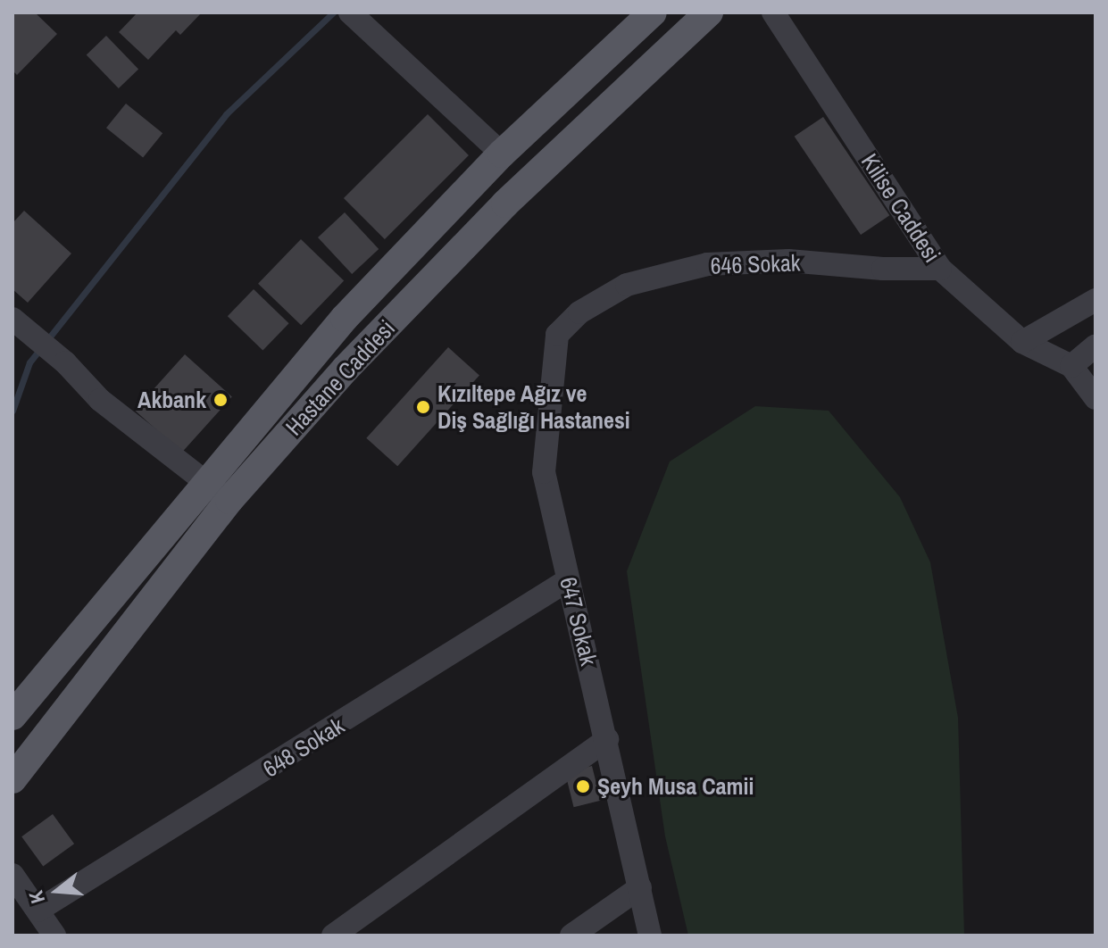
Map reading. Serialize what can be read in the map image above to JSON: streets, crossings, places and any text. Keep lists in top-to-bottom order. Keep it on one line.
{"streets":{"main road":["Hastane Caddesi"],"street":["Kilise Caddesi","646 Sokak","647 Sokak","648 Sokak"]},"crossings":[["Kilise Caddesi","646 Sokak"],["646 Sokak","647 Sokak"],["647 Sokak","648 Sokak"]],"places":["Akbank","Kızıltepe Ağız ve Diş Sağlığı Hastanesi","Şeyh Musa Camii"],"north":"left"}
